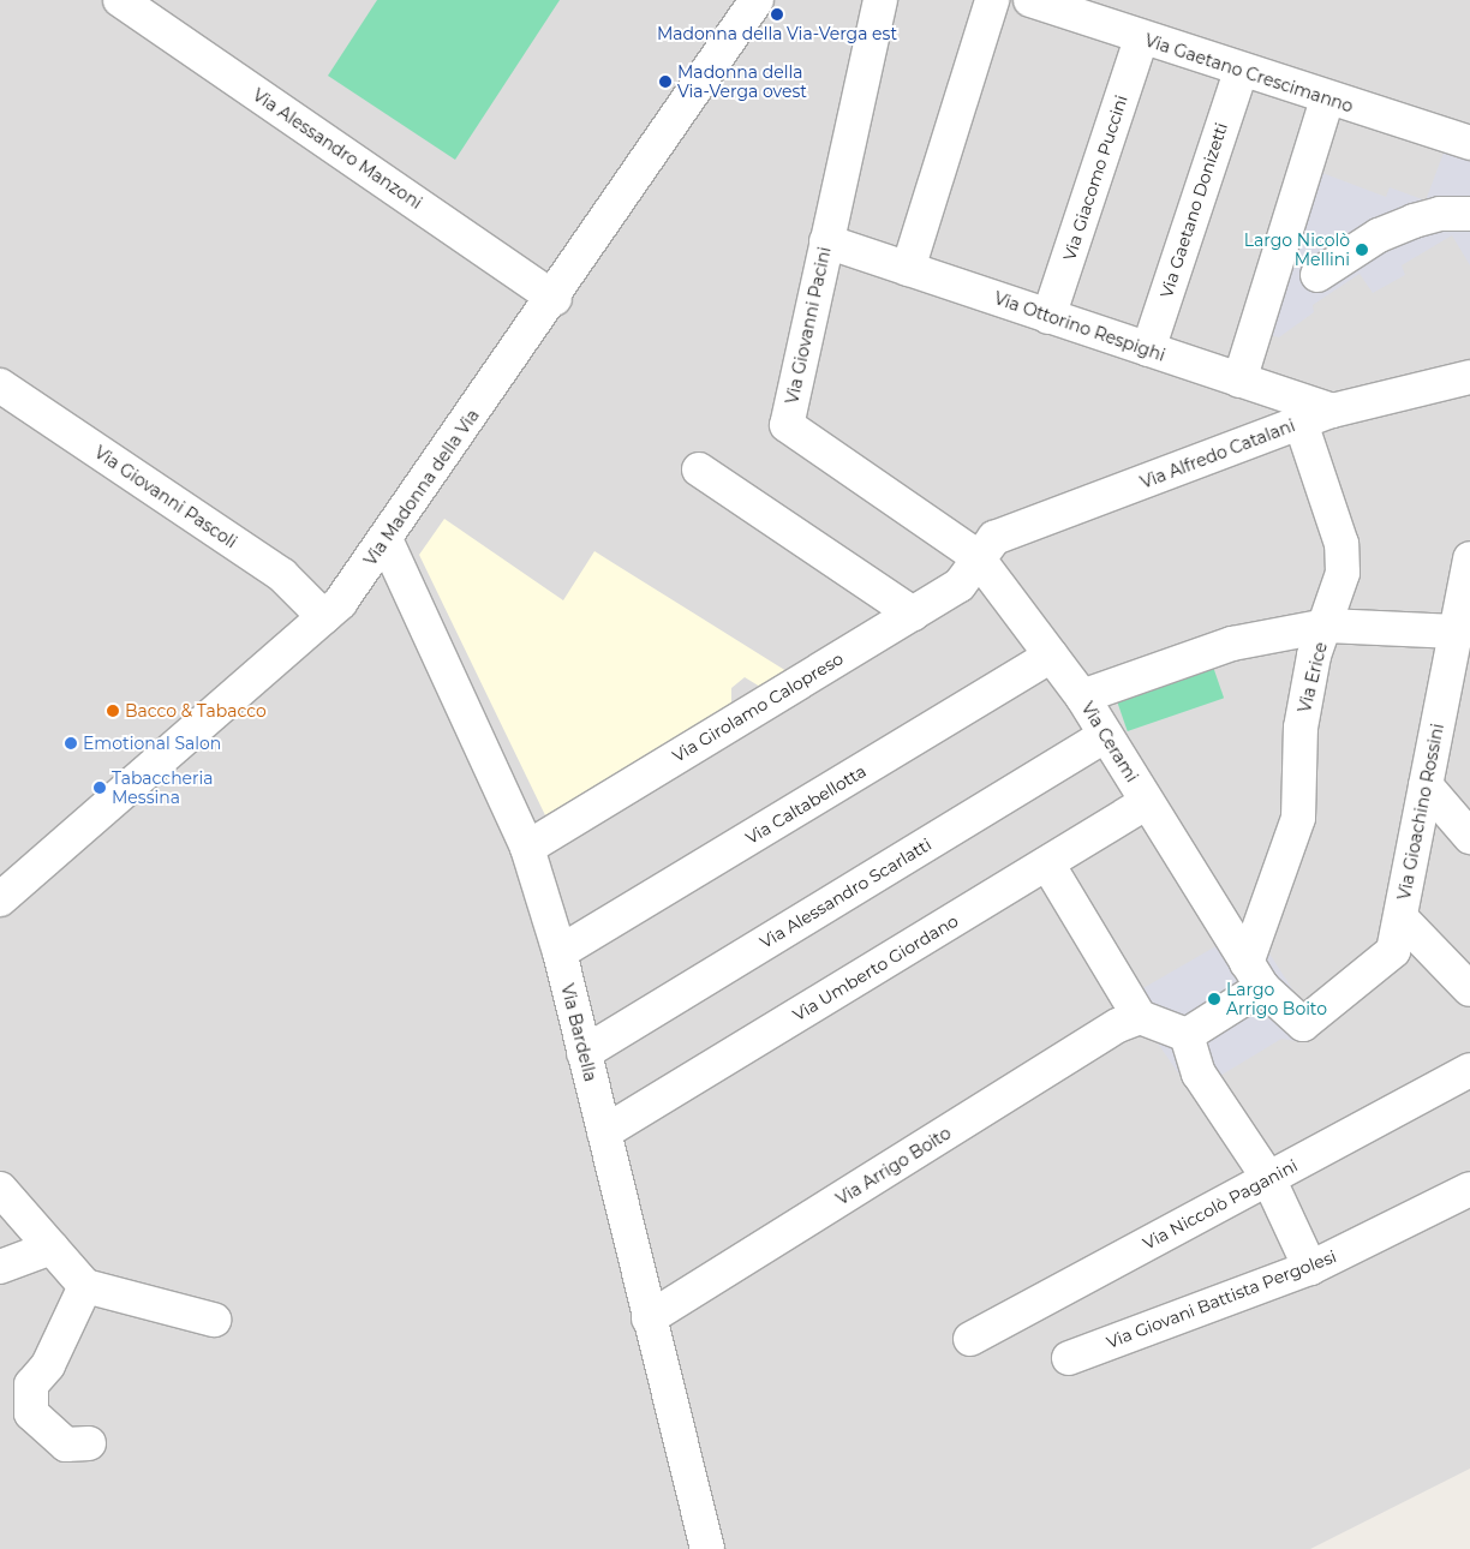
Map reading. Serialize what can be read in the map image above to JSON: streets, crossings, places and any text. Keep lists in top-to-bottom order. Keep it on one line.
{"streets":{"street":["Via Gaetano Crescimanno","Via Alessandro Manzoni","Via Giacomo Puccini","Via Gaetano Donizetti","Via Giovanni Pacini","Via Ottorino Respighi","Via Alfredo Catalani","Via Madonna della Via","Via Giovanni Pascoli","Via Erice","Via Girolamo Calopreso","Via Cerami","Via Caltabellotta","Via Gioachino Rossini","Via Alessandro Scarlatti","Via Umberto Giordano","Via Bardella","Via Arrigo Boito","Via Niccolò Paganini","Via Giovani Battista Pergolesi"]},"crossings":[["Via Gaetano Crescimanno","Via Giacomo Puccini"],["Via Gaetano Crescimanno","Via Gaetano Donizetti"],["Via Alessandro Manzoni","Via Madonna della Via"],["Via Giacomo Puccini","Via Ottorino Respighi"],["Via Gaetano Donizetti","Via Ottorino Respighi"],["Via Giovanni Pacini","Via Ottorino Respighi"],["Via Giovanni Pacini","Via Alfredo Catalani"],["Via Giovanni Pacini","Via Girolamo Calopreso"],["Via Giovanni Pacini","Via Cerami"],["Via Ottorino Respighi","Via Alfredo Catalani"],["Via Alfredo Catalani","Via Erice"],["Via Alfredo Catalani","Via Girolamo Calopreso"],["Via Alfredo Catalani","Via Cerami"],["Via Madonna della Via","Via Giovanni Pascoli"],["Via Madonna della Via","Via Bardella"],["Via Erice","Via Cerami"],["Via Girolamo Calopreso","Via Cerami"],["Via Girolamo Calopreso","Via Bardella"],["Via Cerami","Via Caltabellotta"],["Via Cerami","Via Gioachino Rossini"],["Via Cerami","Via Alessandro Scarlatti"],["Via Cerami","Via Umberto Giordano"],["Via Caltabellotta","Via Bardella"],["Via Alessandro Scarlatti","Via Bardella"],["Via Umberto Giordano","Via Bardella"],["Via Bardella","Via Arrigo Boito"]],"places":["Madonna della Via-Verga est","Madonna della Via-Verga ovest","Largo Nicolò Mellini","Bacco & Tabacco","Emotional Salon","Tabaccheria Messina","Largo Arrigo Boito"]}
